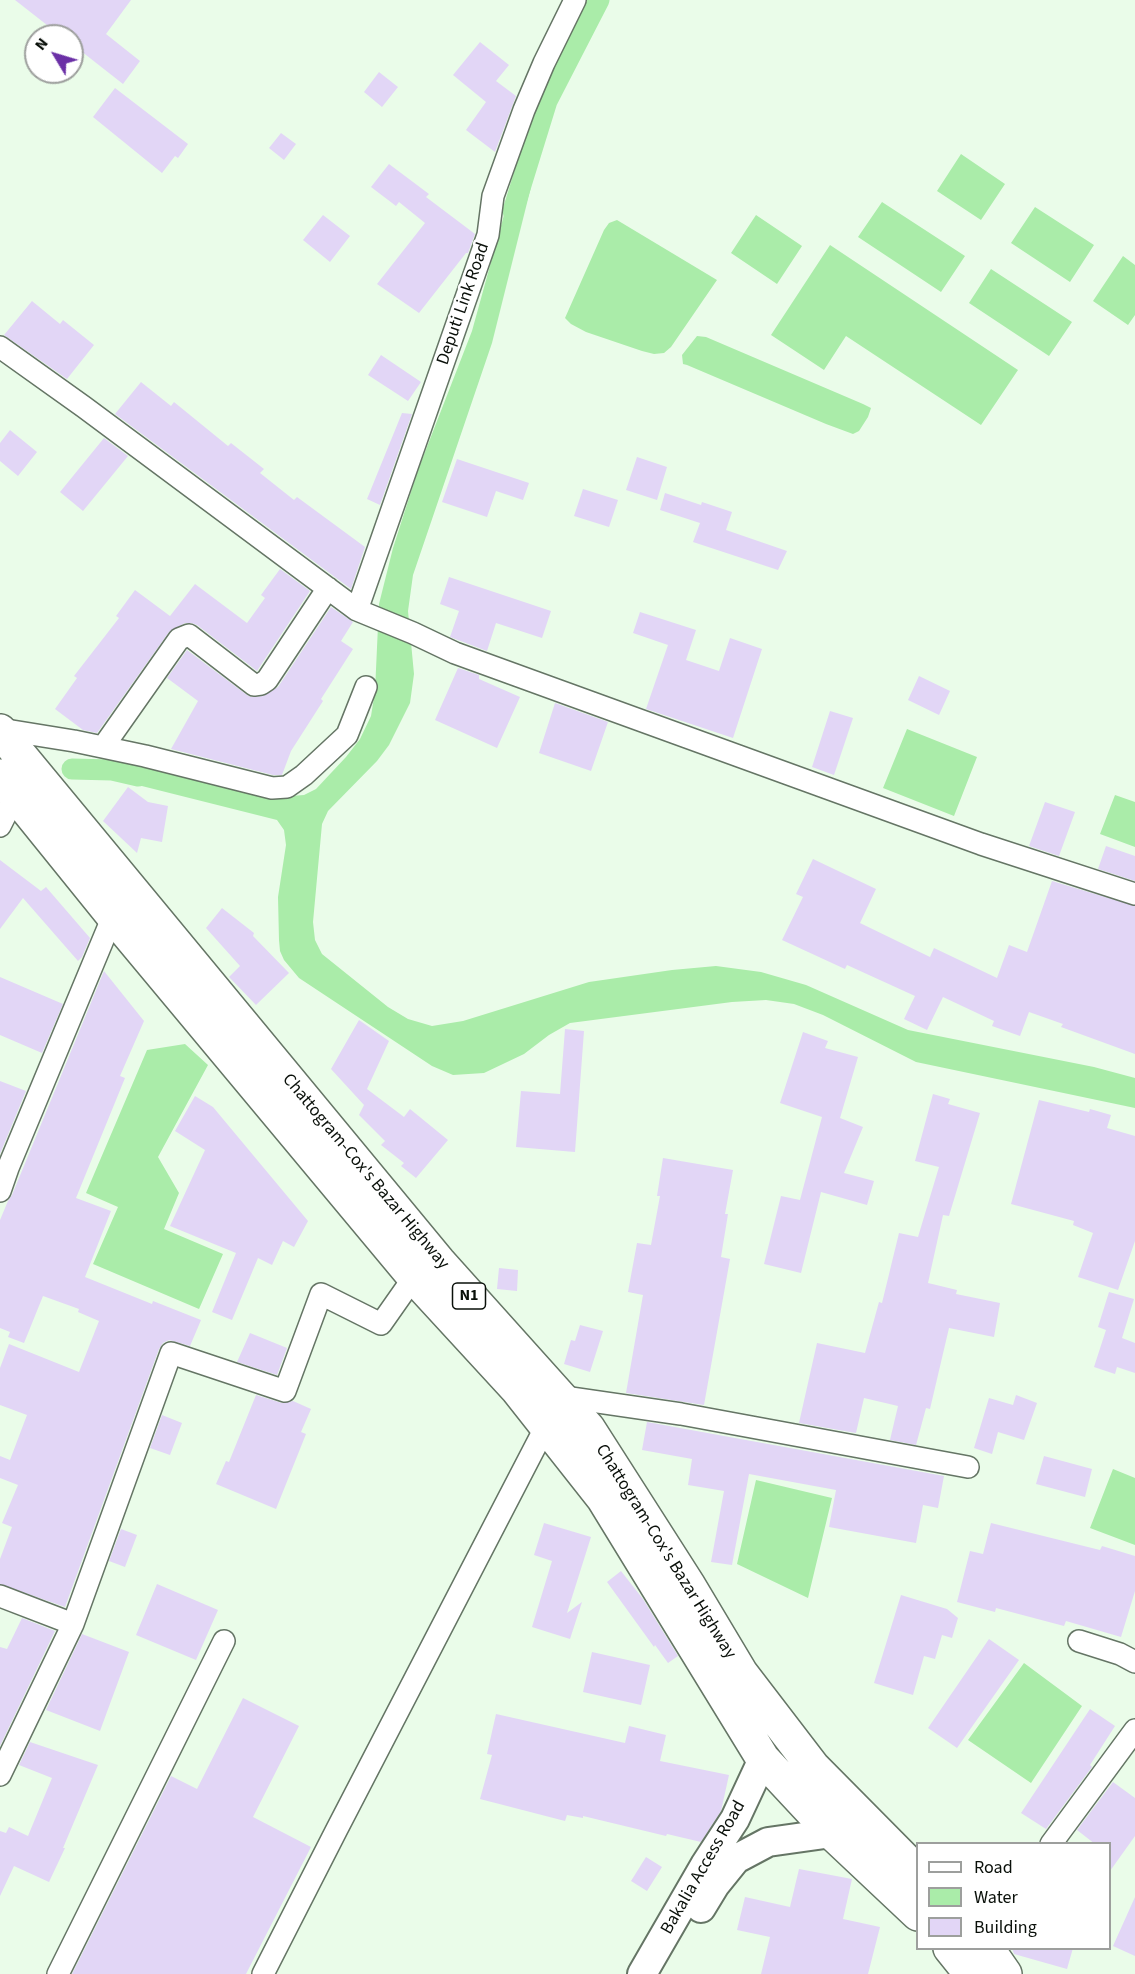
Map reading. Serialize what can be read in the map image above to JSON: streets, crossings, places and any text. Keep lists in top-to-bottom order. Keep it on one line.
{"streets":{"highway":["Chattogram-Cox's Bazar Highway","N1"],"street":["Deputi Link Road","Bakalia Access Road"]},"crossings":[["Chattogram-Cox's Bazar Highway","Bakalia Access Road"]],"legend":["Road","Water","Building"],"north":"top left"}
